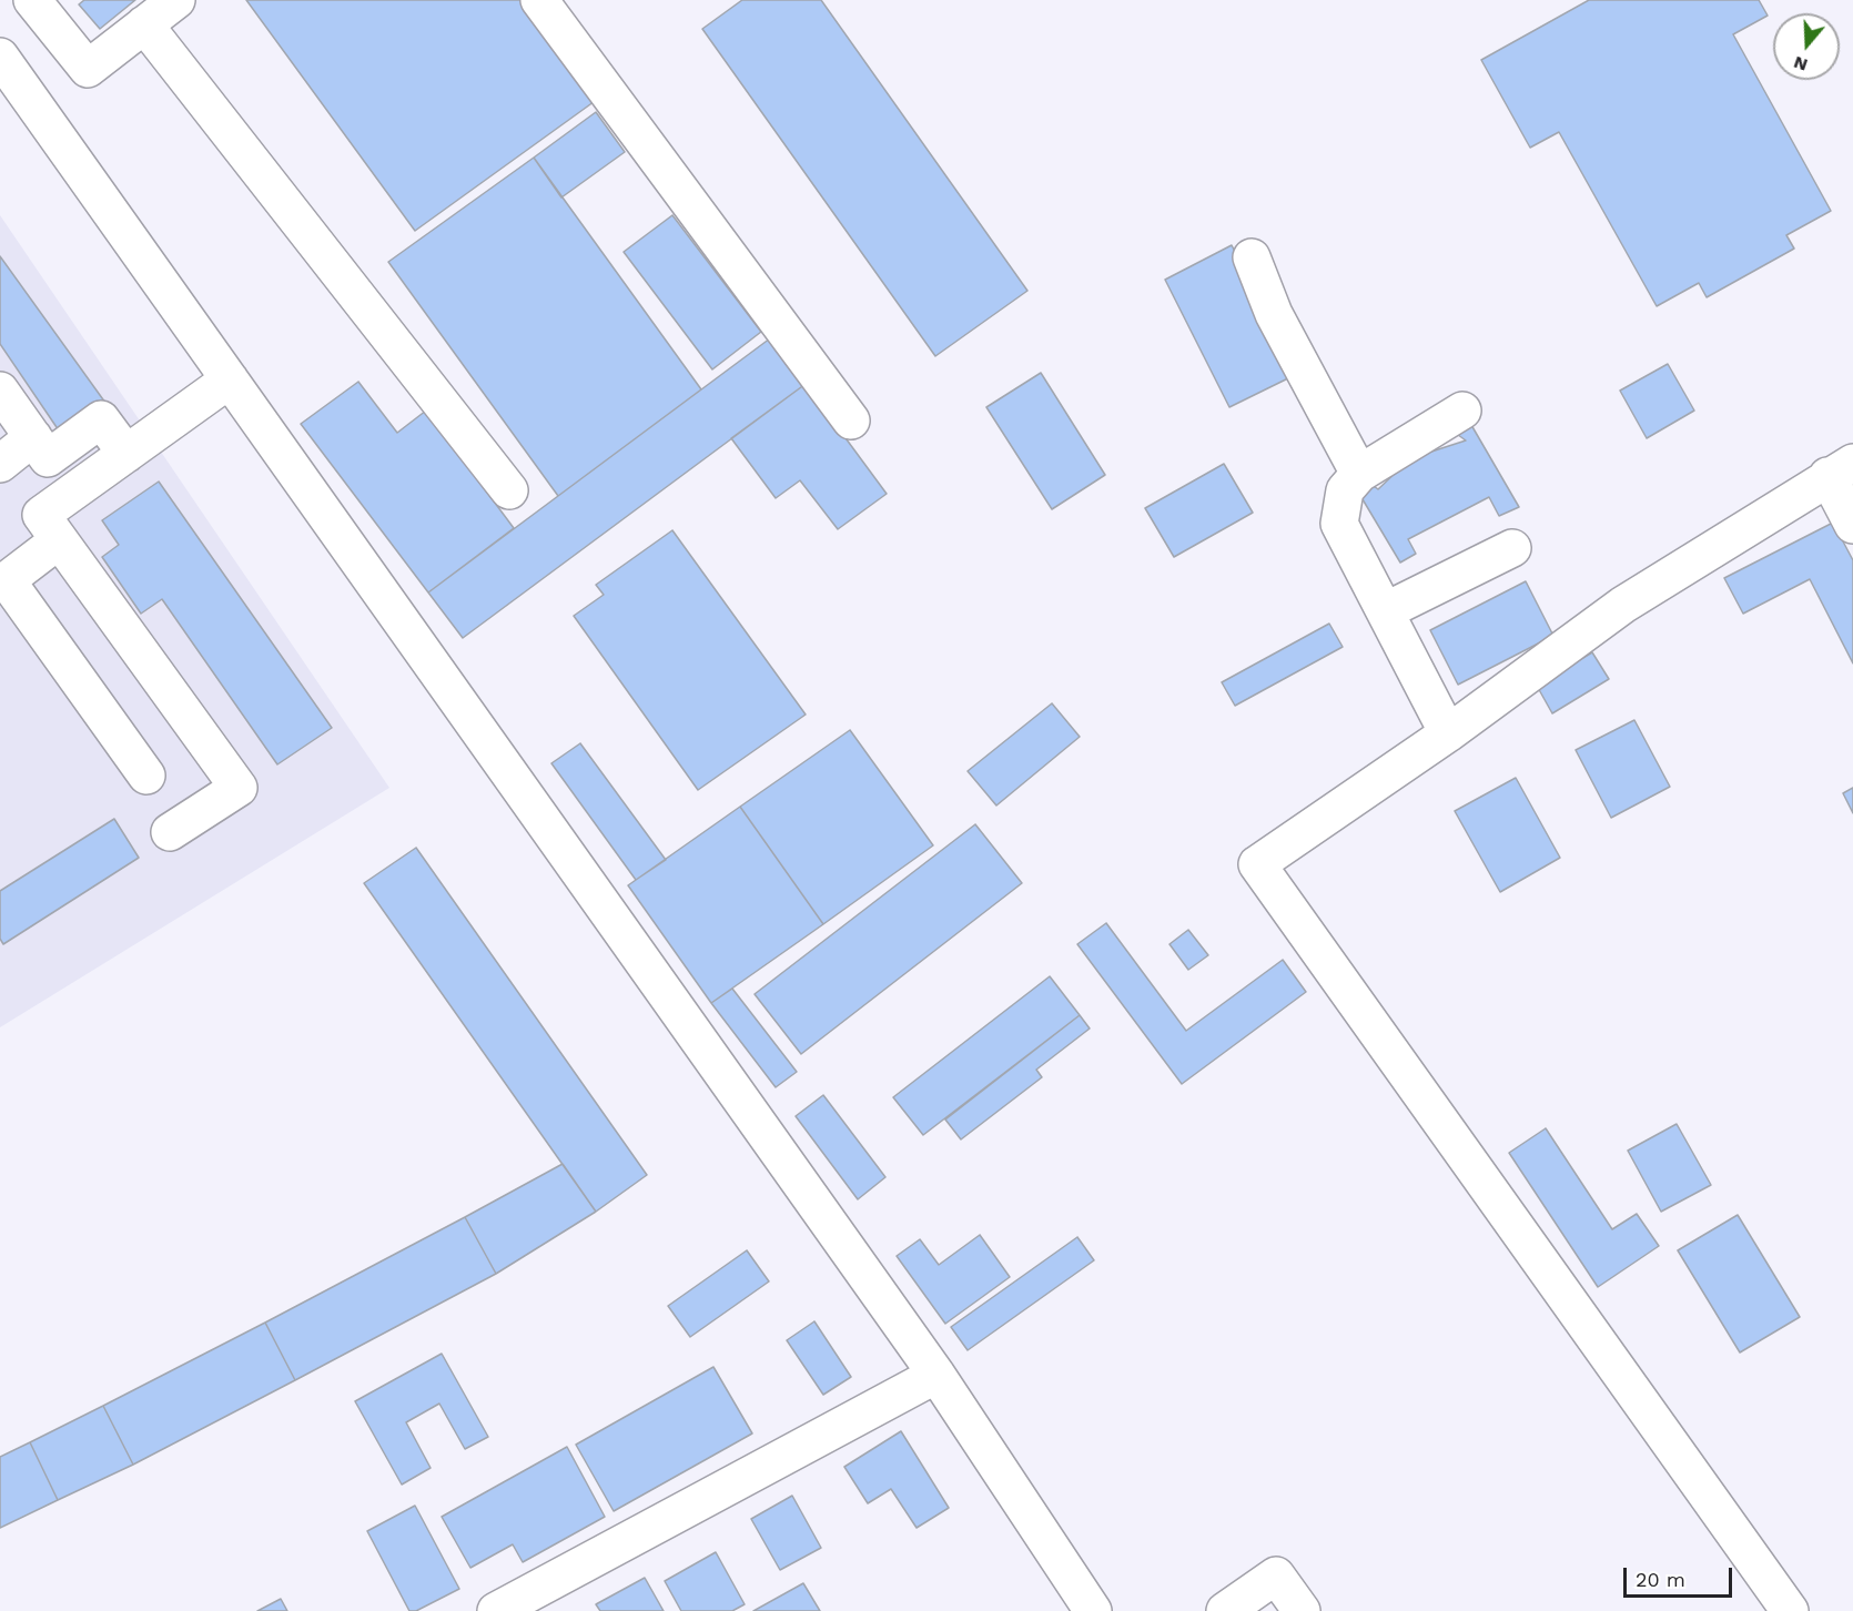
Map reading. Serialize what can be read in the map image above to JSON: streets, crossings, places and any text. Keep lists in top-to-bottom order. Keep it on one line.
{"scale_bar":"20 m","north":"bottom"}
